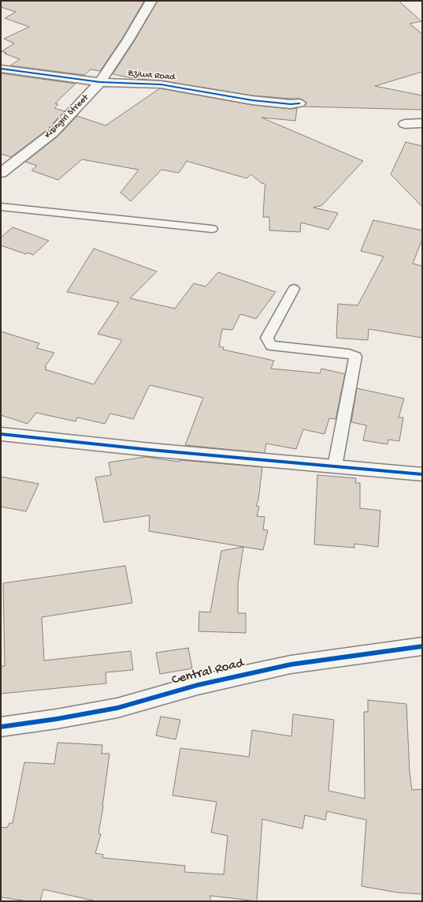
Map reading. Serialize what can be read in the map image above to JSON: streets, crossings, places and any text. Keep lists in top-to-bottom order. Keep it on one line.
{"streets":{"street":["Zziwa Road","Kisingiri Street","Central Road"]},"crossings":[["Zziwa Road","Kisingiri Street"]]}
